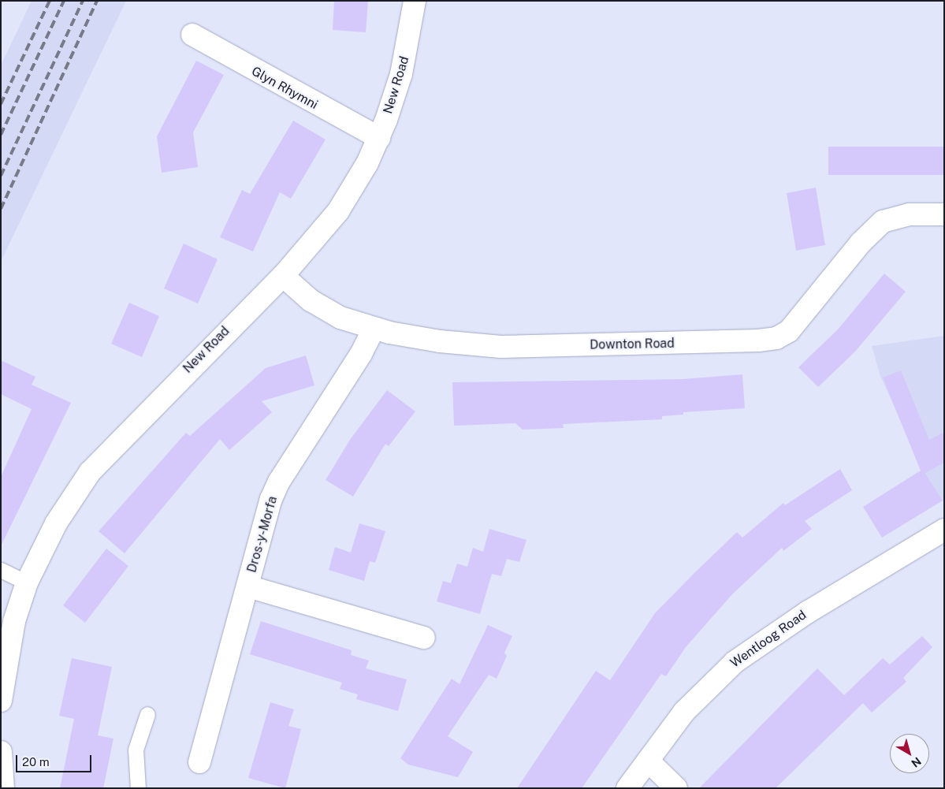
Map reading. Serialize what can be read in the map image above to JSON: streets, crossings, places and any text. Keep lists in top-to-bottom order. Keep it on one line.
{"streets":{"street":["New Road","Glyn Rhymni","Downton Road","Dros-y-Morfa","Wentloog Road"]},"crossings":[["New Road","Glyn Rhymni"],["New Road","Downton Road"],["Downton Road","Dros-y-Morfa"]],"scale_bar":"20 m","north":"bottom right"}
